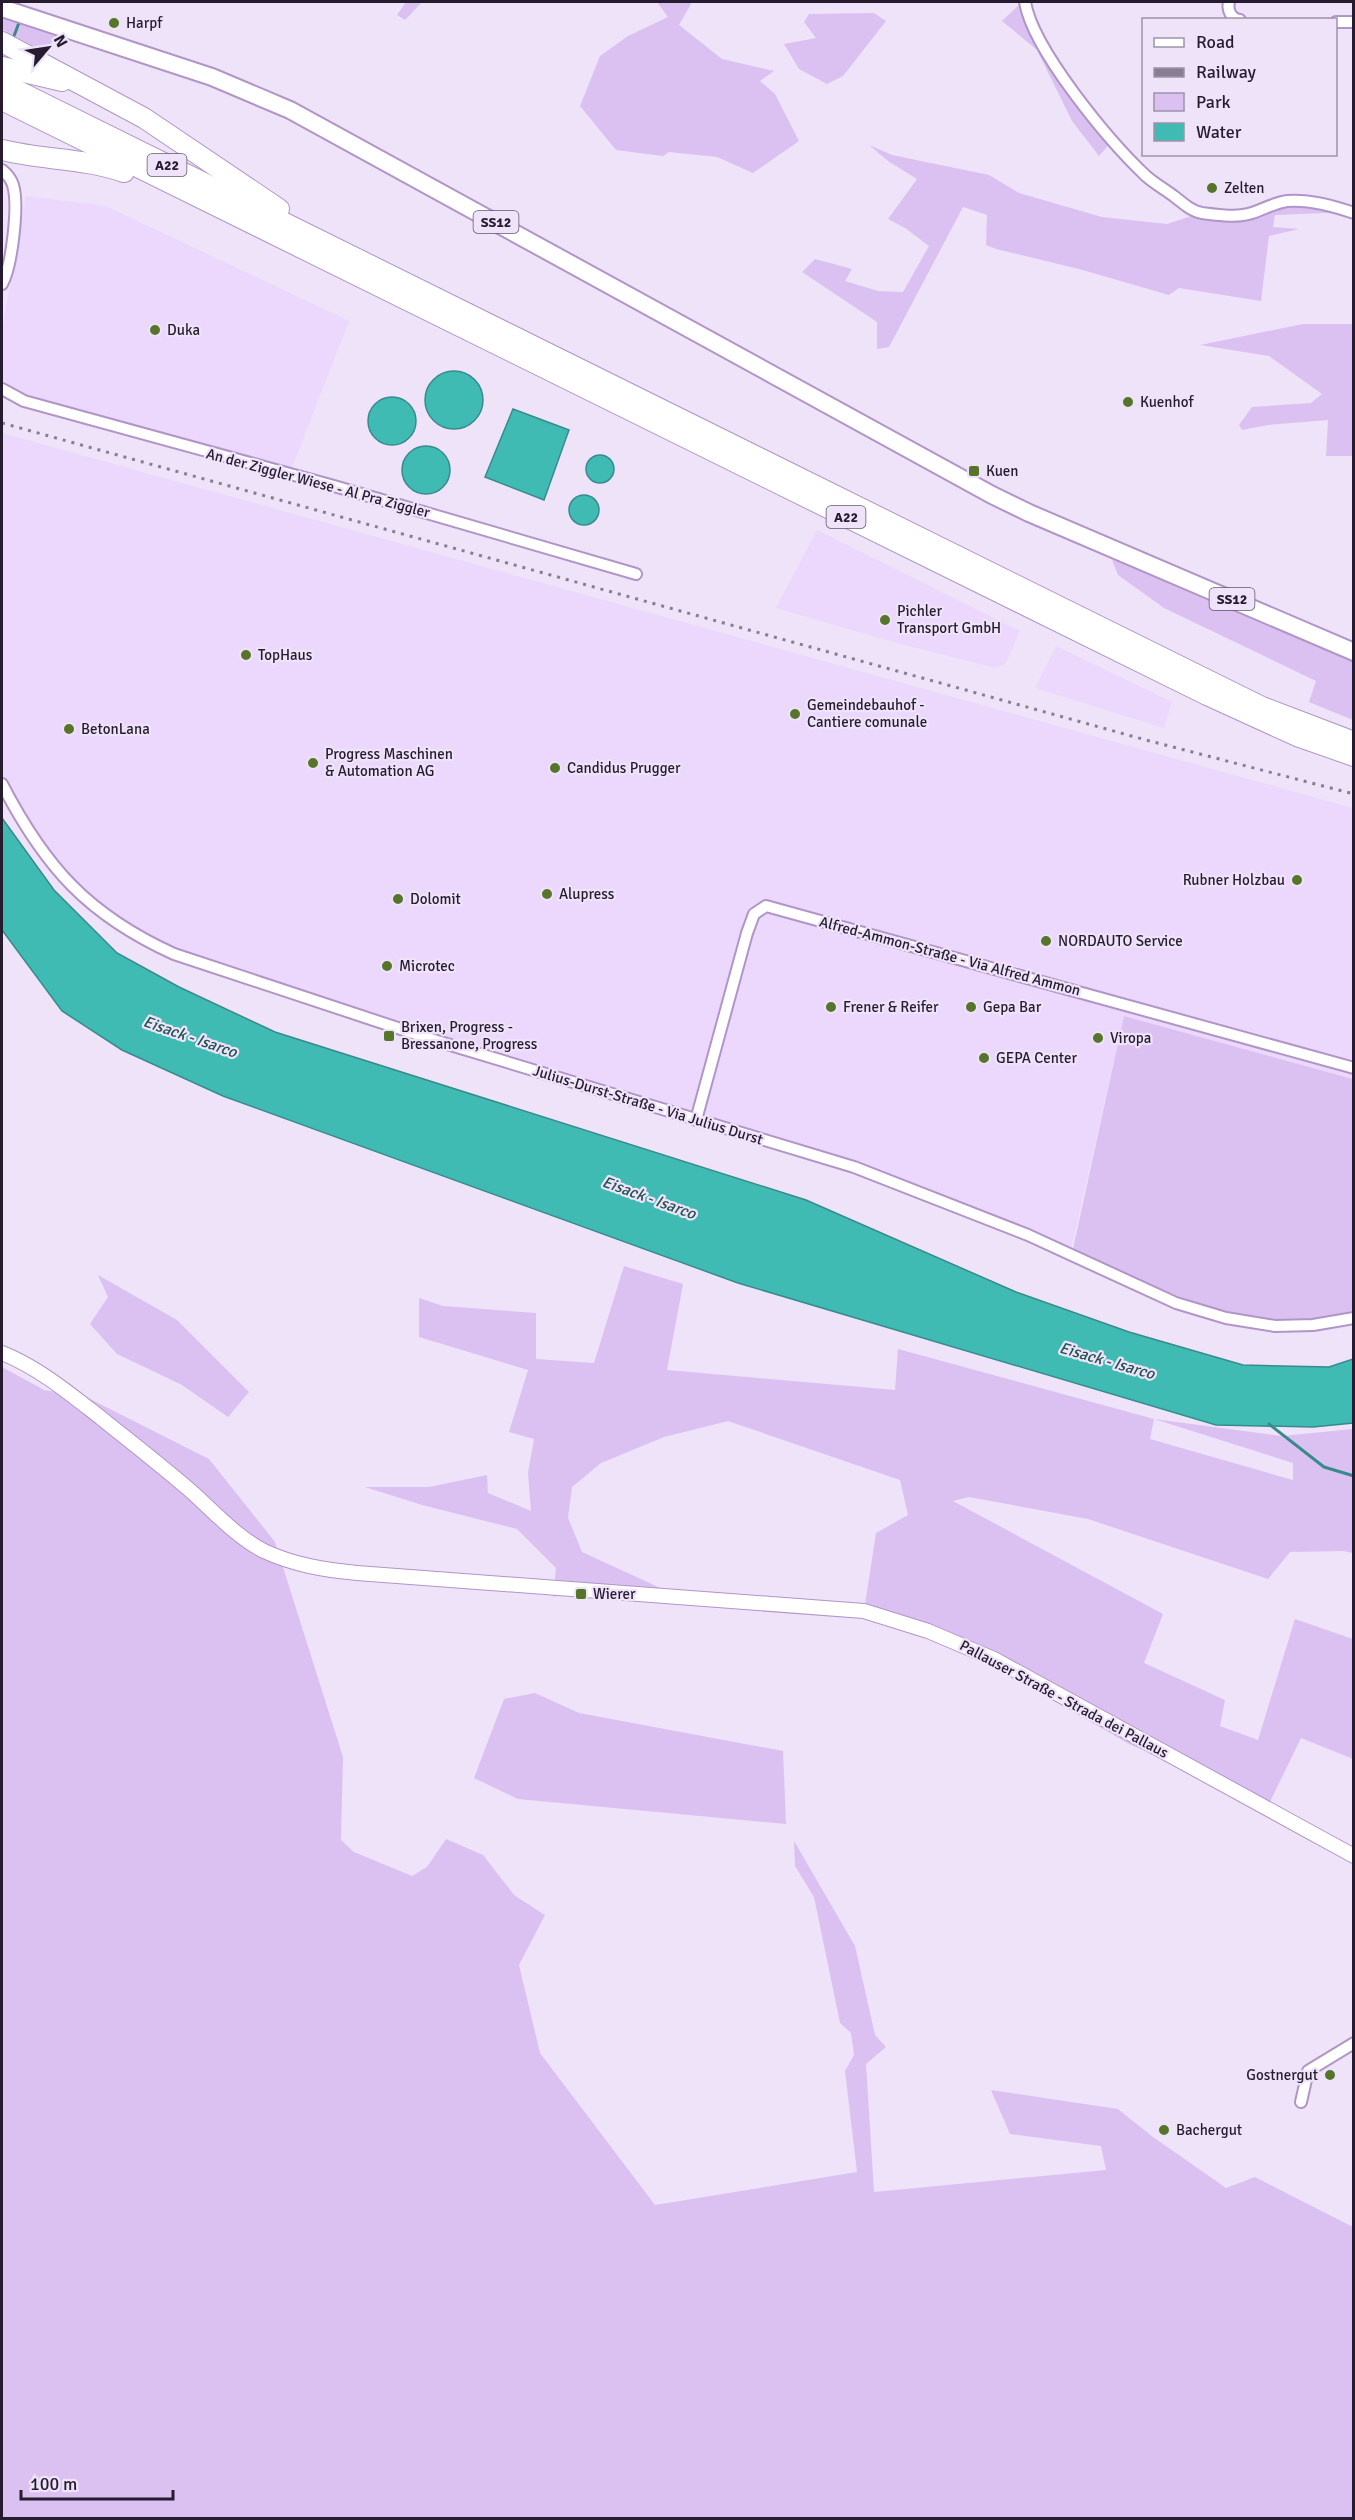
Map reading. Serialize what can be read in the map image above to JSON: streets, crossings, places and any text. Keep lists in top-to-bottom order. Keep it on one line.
{"streets":{"highway":["A22"],"main road":["SS12"],"street":["An der Ziggler Wiese - Al Pra Ziggler","Alfred-Ammon-Straße - Via Alfred Ammon","Julius-Durst-Straße - Via Julius Durst","Pallauser Straße - Strada dei Pallaus"]},"crossings":[["Alfred-Ammon-Straße - Via Alfred Ammon","Julius-Durst-Straße - Via Julius Durst"]],"water":["Eisack - Isarco"],"places":{"other":["Harpf","Zelten","Duka","Kuenhof","Pichler Transport GmbH","TopHaus","Gemeindebauhof - Cantiere comunale","BetonLana","Progress Maschinen & Automation AG","Candidus Prugger","Rubner Holzbau","Alupress","Dolomit","NORDAUTO Service","Microtec","Frener & Reifer","Gepa Bar","Viropa","GEPA Center","Gostnergut","Bachergut"],"transit":["Kuen","Brixen, Progress - Bressanone, Progress","Wierer"]},"legend":["Road","Railway","Park","Water"],"scale_bar":"100 m","north":"top right"}
